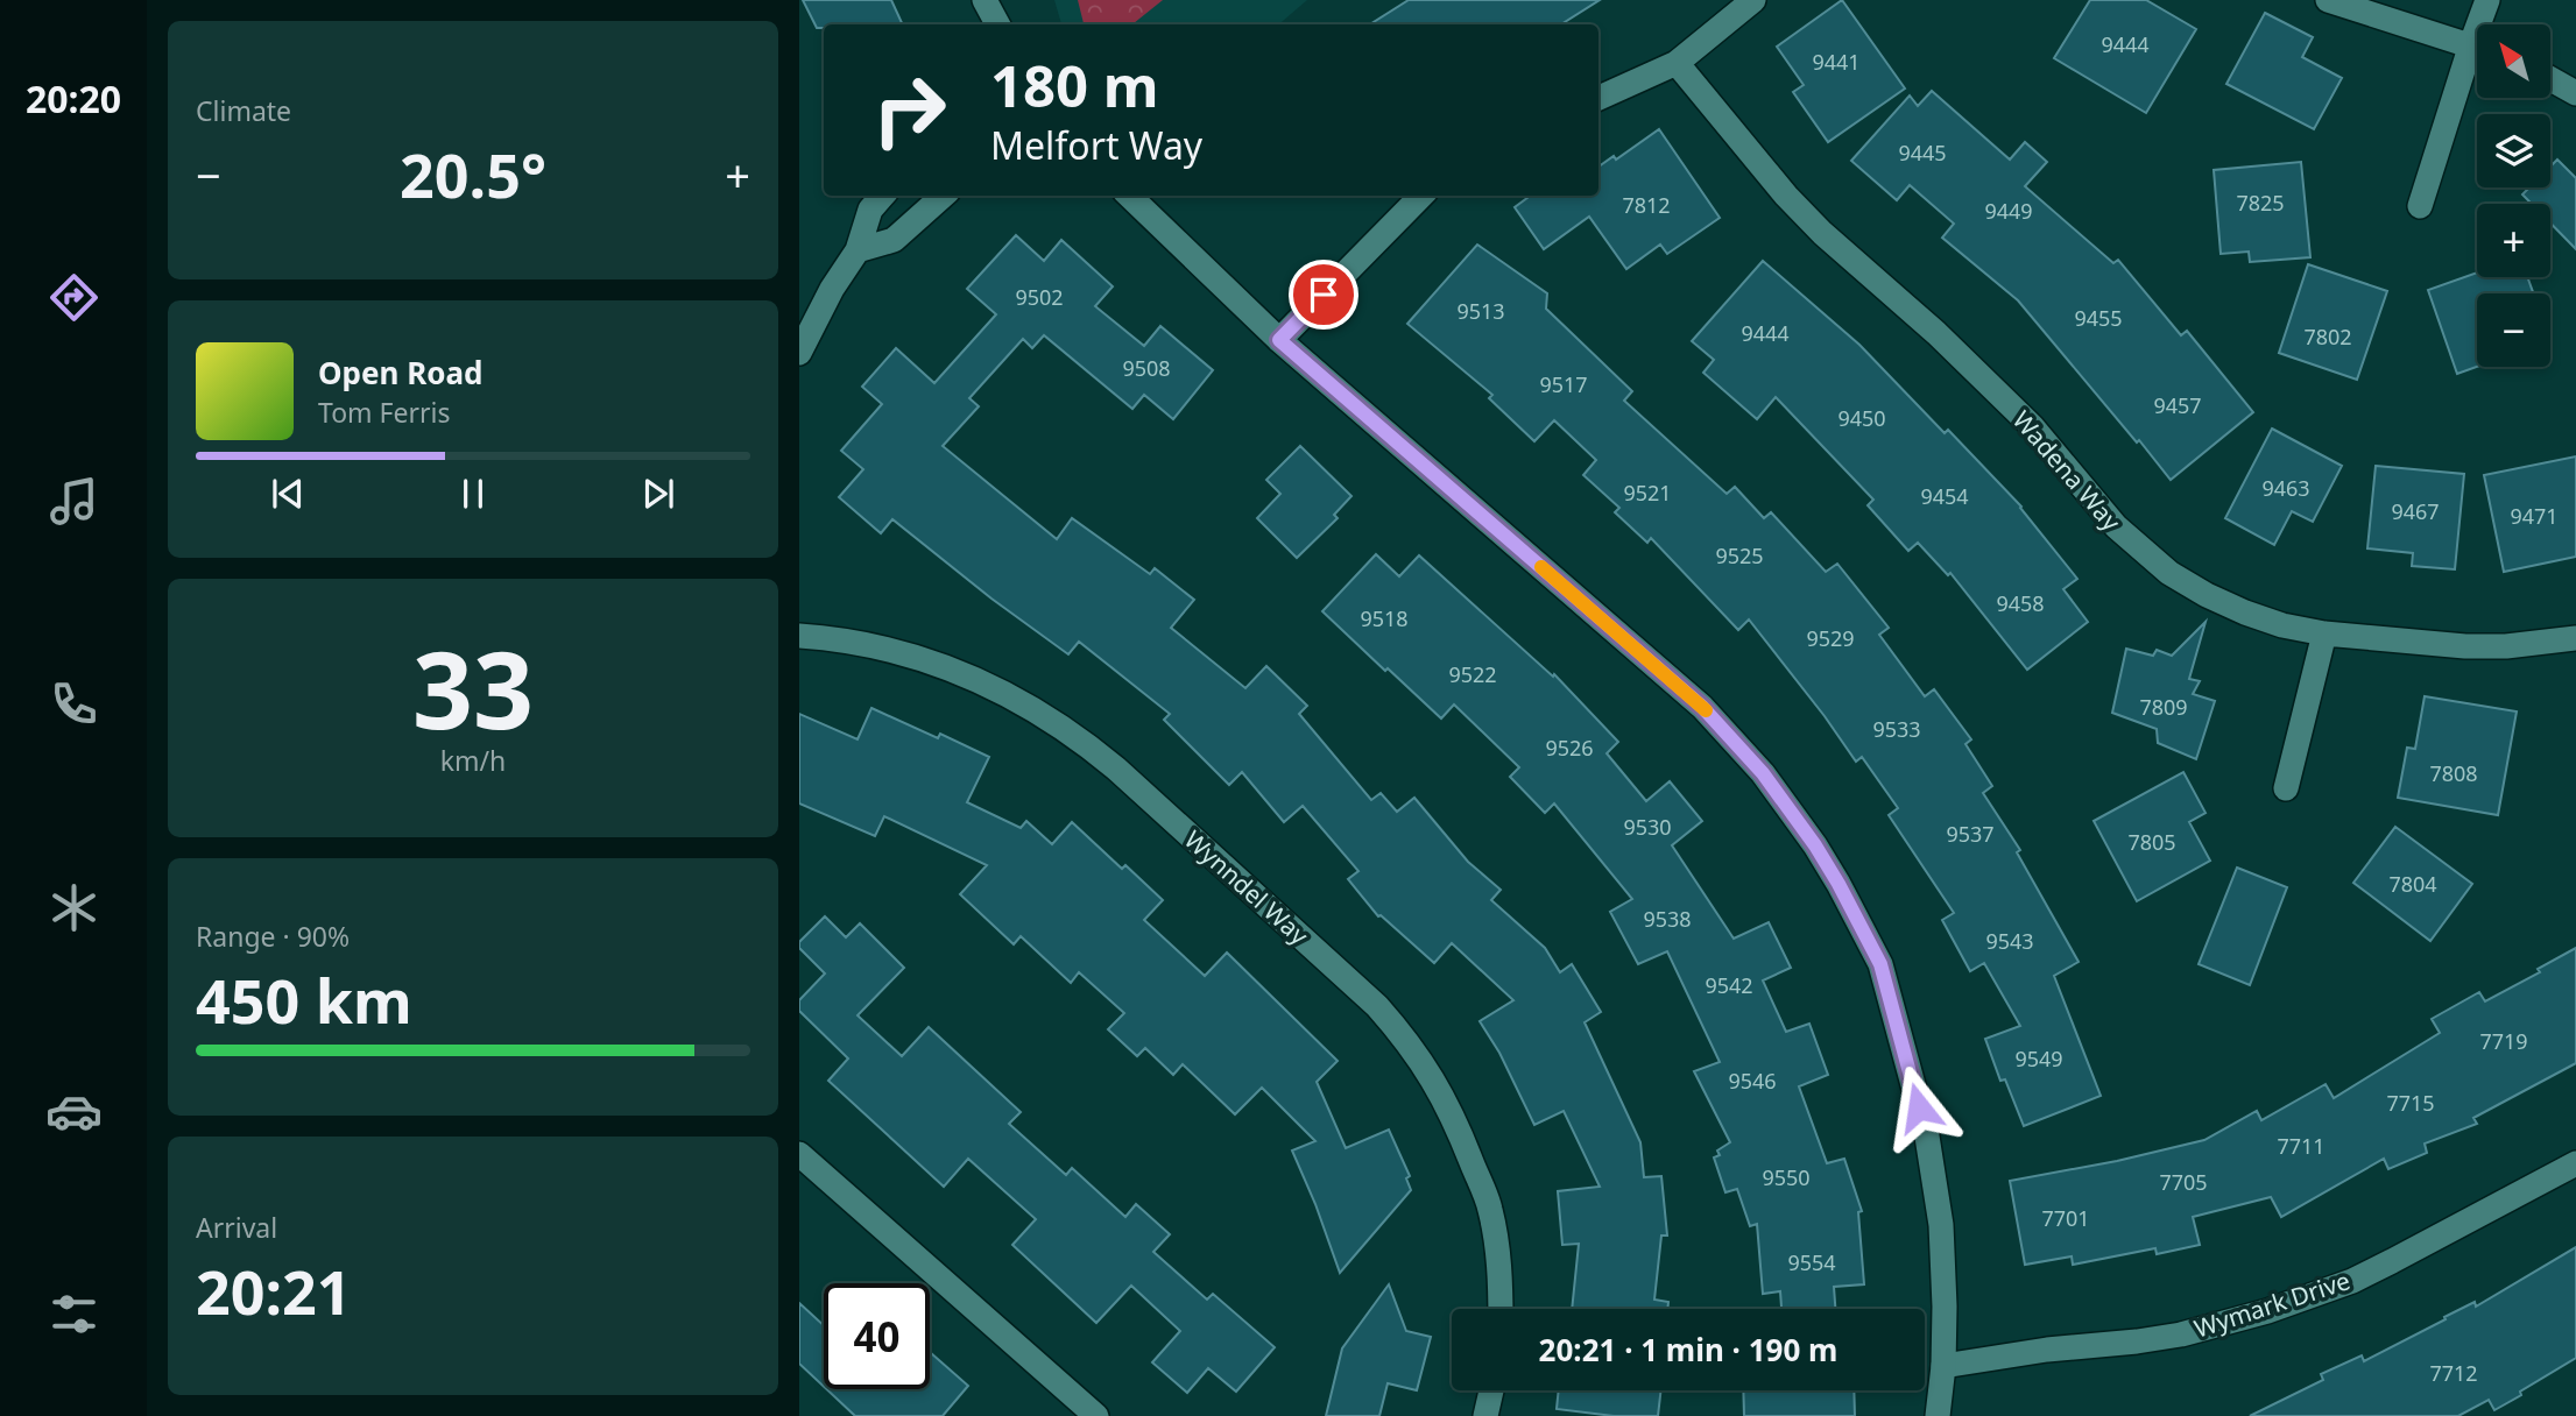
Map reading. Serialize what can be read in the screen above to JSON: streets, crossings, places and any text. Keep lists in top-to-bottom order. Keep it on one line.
{"streets":{"street":["Wadena Way","Wynndel Way","Wymark Drive"]},"house_numbers":["9444","9441","9445","7825","7812","9449","9502","9513","9455","9444","7802","9508","9517","9457","9450","9463","9521","9454","9467","9471","9525","9458","9518","9529","9522","7809","9533","9526","7808","9530","9537","7805","7804","9538","9543","9542","7719","9549","9546","7715","7711","9550","7705","7701","9554","7712"],"north":"top left","page":{"tabs":"20:20","tile":["Climate",["33","km/h"],["Range · 90%","450 km"],["Arrival","20:21"]],"map_buttons":["+","−"],"turn":["180 m","Melfort Way"],"heat":["−","20.5°","+"],"song":["Open Road","Tom Ferris"],"limit":"40","trip":"20:21 · 1 min · 190 m"}}
